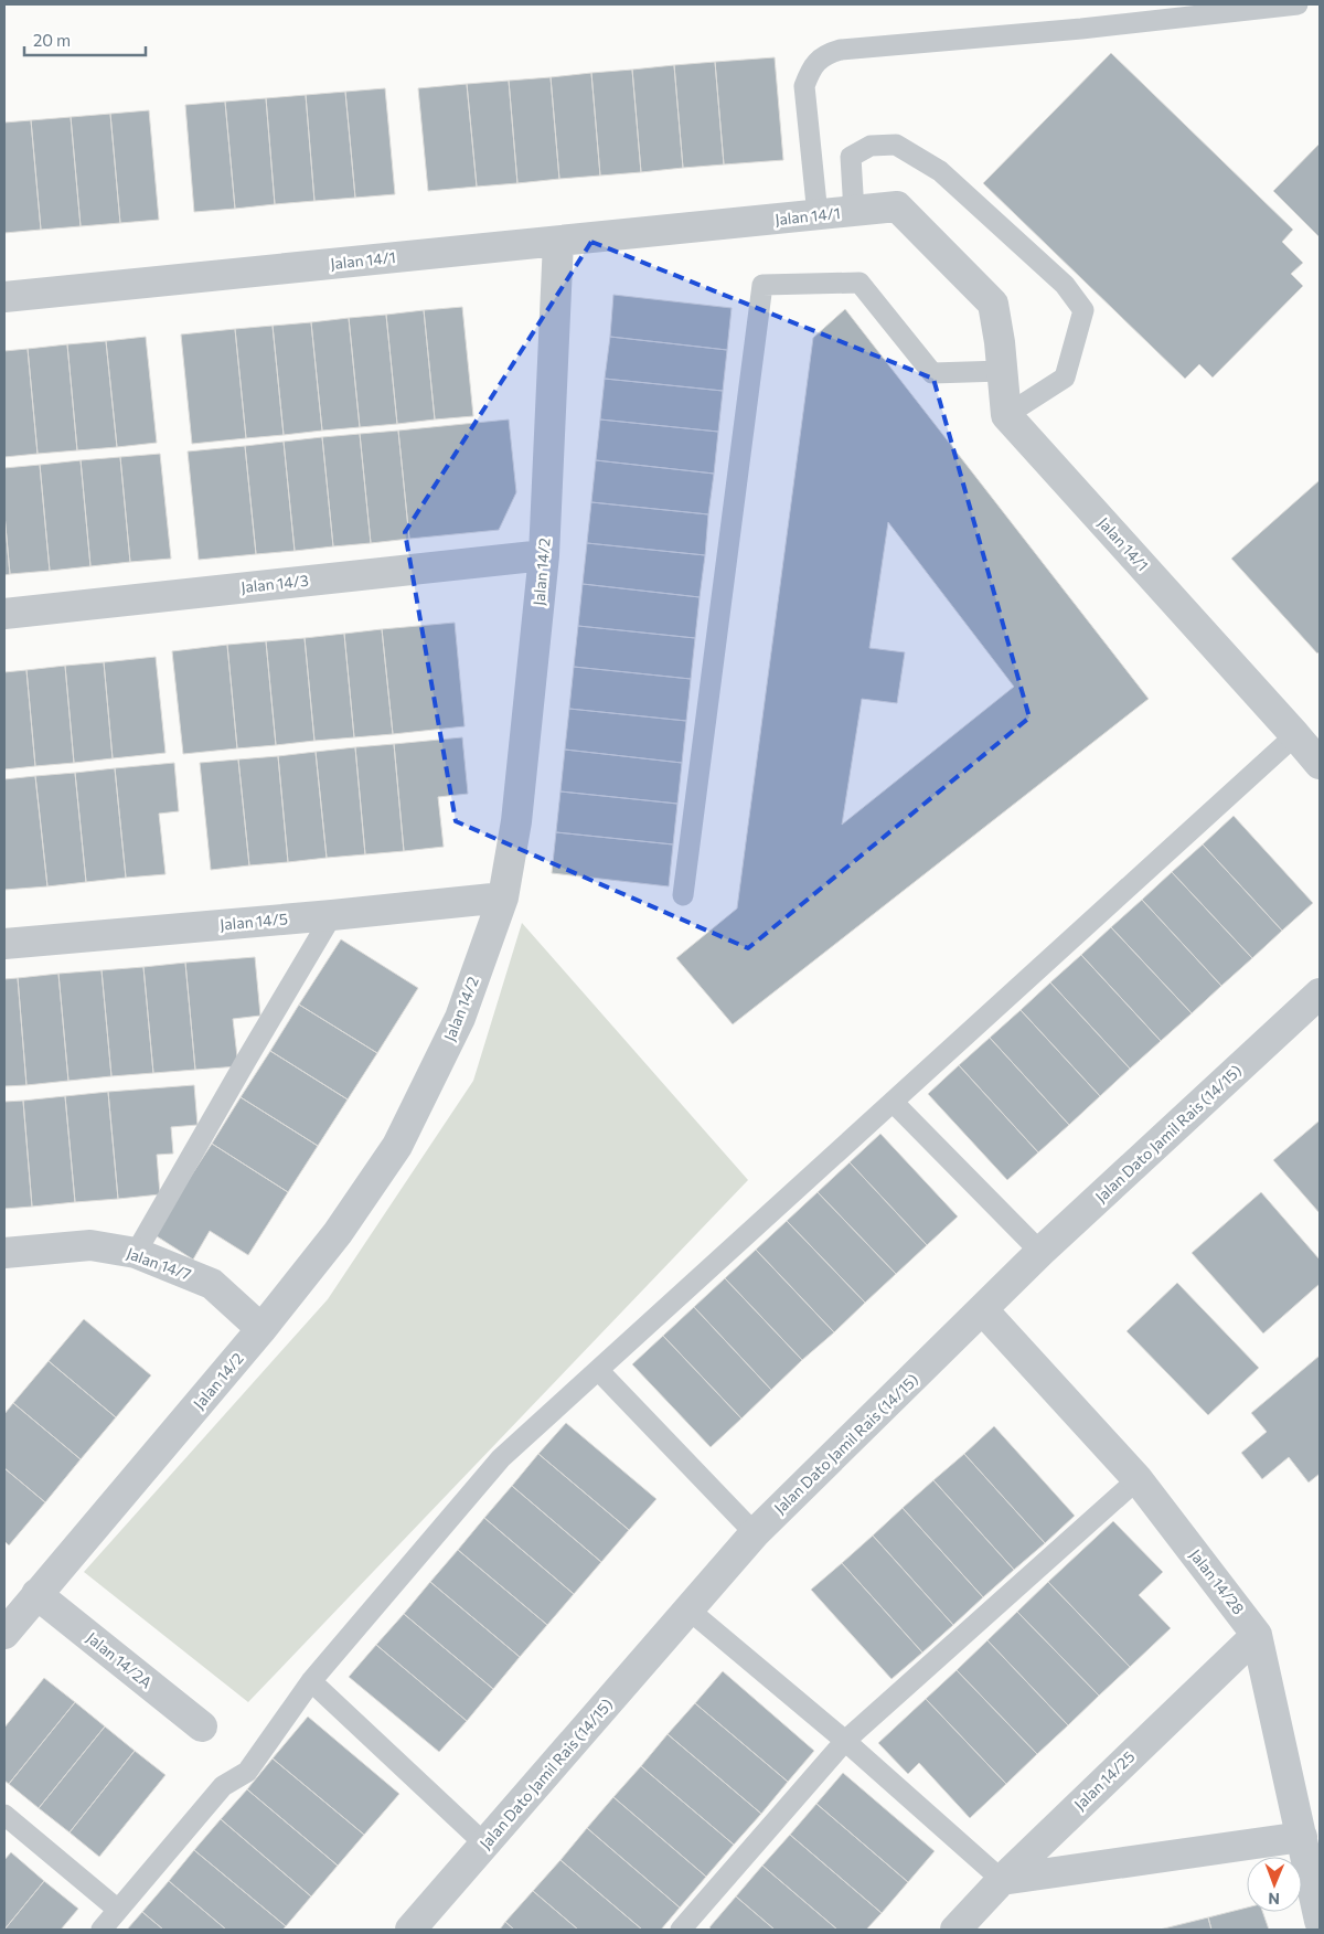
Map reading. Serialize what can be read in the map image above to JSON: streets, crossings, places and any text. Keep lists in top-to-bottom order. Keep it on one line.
{"streets":{"street":["Jalan 14/1","Jalan 14/2","Jalan 14/3","Jalan 14/5","Jalan Dato Jamil Rais (14/15)","Jalan 14/7","Jalan 14/28","Jalan 14/2A","Jalan 14/25"]},"crossings":[["Jalan 14/1","Jalan 14/2"],["Jalan 14/2","Jalan 14/3"],["Jalan 14/2","Jalan 14/5"],["Jalan 14/2","Jalan 14/7"],["Jalan 14/2","Jalan 14/2A"],["Jalan Dato Jamil Rais (14/15)","Jalan 14/28"],["Jalan 14/28","Jalan 14/25"]],"scale_bar":"20 m","north":"bottom"}
